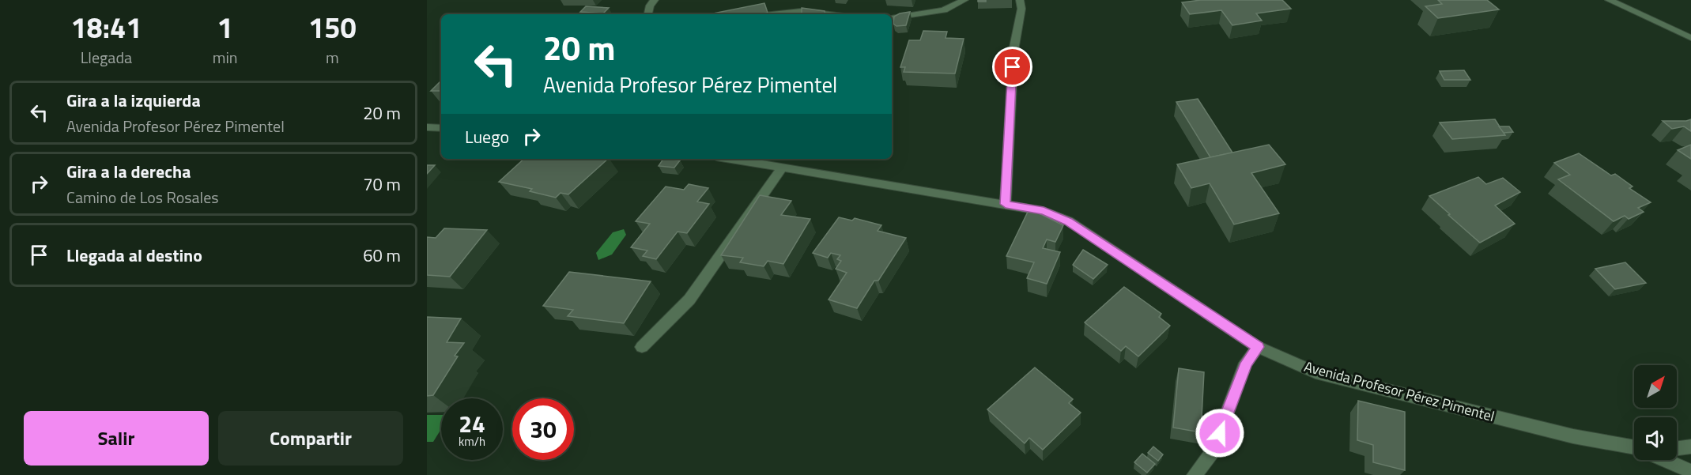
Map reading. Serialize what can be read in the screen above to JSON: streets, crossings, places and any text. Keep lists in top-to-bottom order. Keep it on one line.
{"streets":{"street":["Avenida Profesor Pérez Pimentel"]},"north":"top right","page":{"eta":["18:41","Llegada","1","min","150","m"],"turn":["20 m","Avenida Profesor Pérez Pimentel"],"list":[{"name":"Gira a la izquierda","note":"Avenida Profesor Pérez Pimentel","value":"20 m"},{"name":"Gira a la derecha","note":"Camino de Los Rosales","value":"70 m"},{"name":"Llegada al destino","value":"60 m"}],"then":"Luego","speed":"24 km/h","limit":"30","buttons":["Salir","Compartir"]}}
